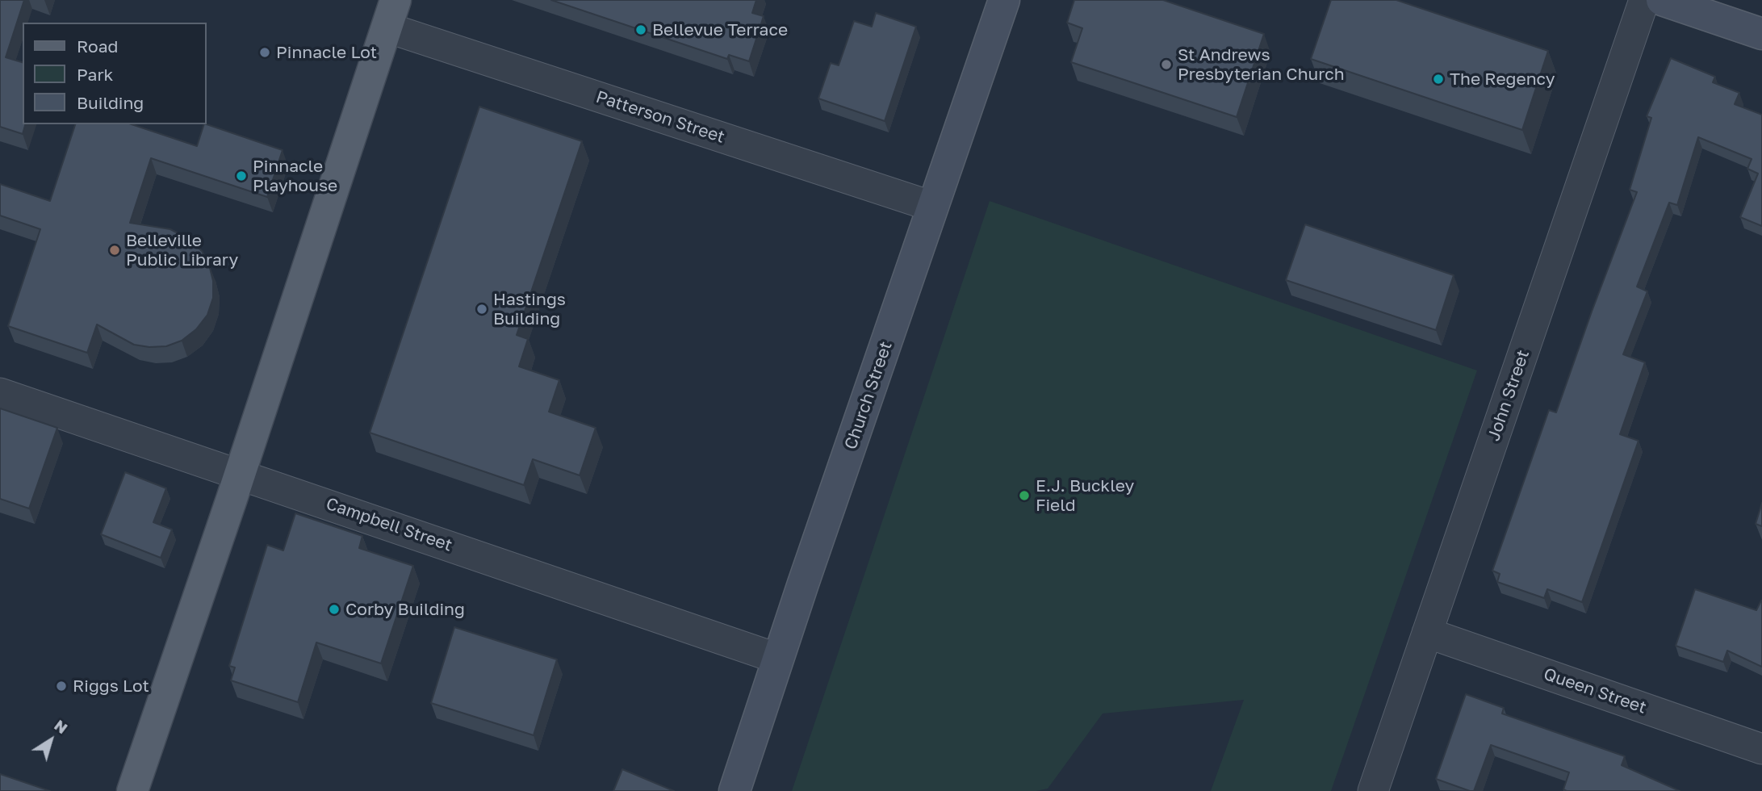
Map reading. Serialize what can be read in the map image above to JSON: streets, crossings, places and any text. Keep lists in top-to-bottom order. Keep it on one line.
{"streets":{"street":["Patterson Street","Church Street","John Street","Campbell Street","Queen Street"]},"crossings":[["Patterson Street","Church Street"],["Church Street","Campbell Street"],["John Street","Queen Street"]],"places":["Bellevue Terrace","Pinnacle Lot","St Andrews Presbyterian Church","The Regency","Pinnacle Playhouse","Belleville Public Library","Hastings Building","E.J. Buckley Field","Corby Building","Riggs Lot"],"legend":["Road","Park","Building"],"north":"top right"}
